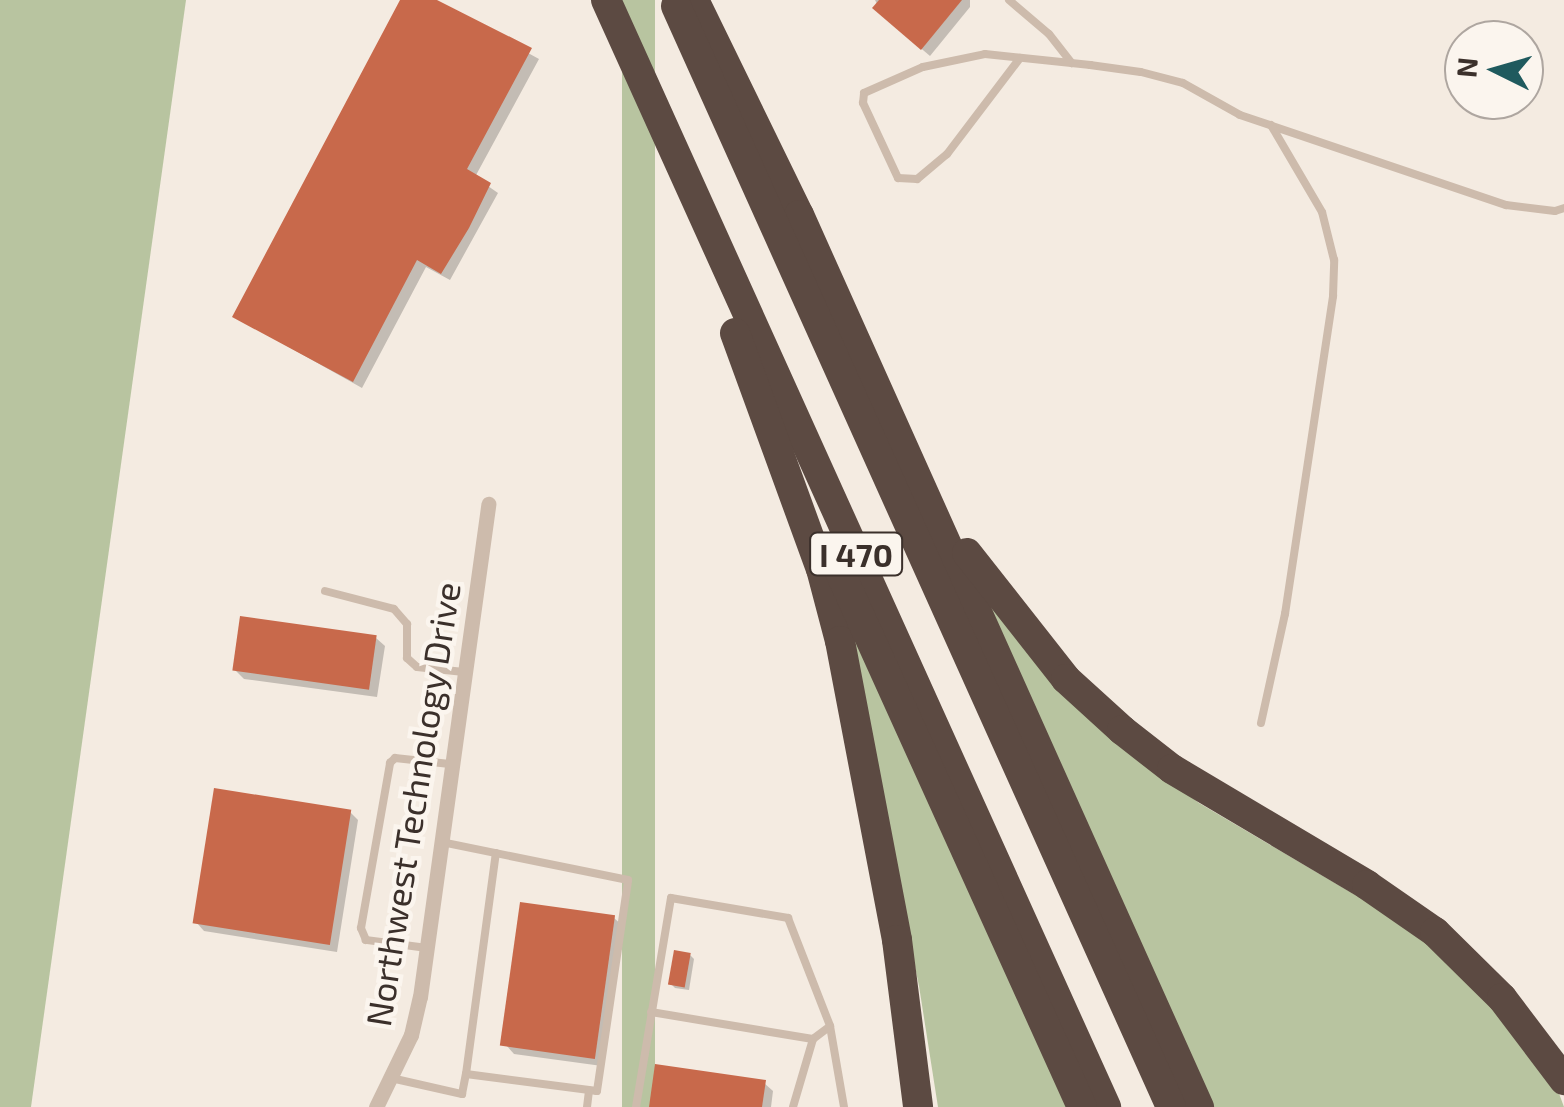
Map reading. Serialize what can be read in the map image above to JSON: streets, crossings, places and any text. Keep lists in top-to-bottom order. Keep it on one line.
{"streets":{"highway":["I 470"],"street":["Northwest Technology Drive"]},"north":"left"}
